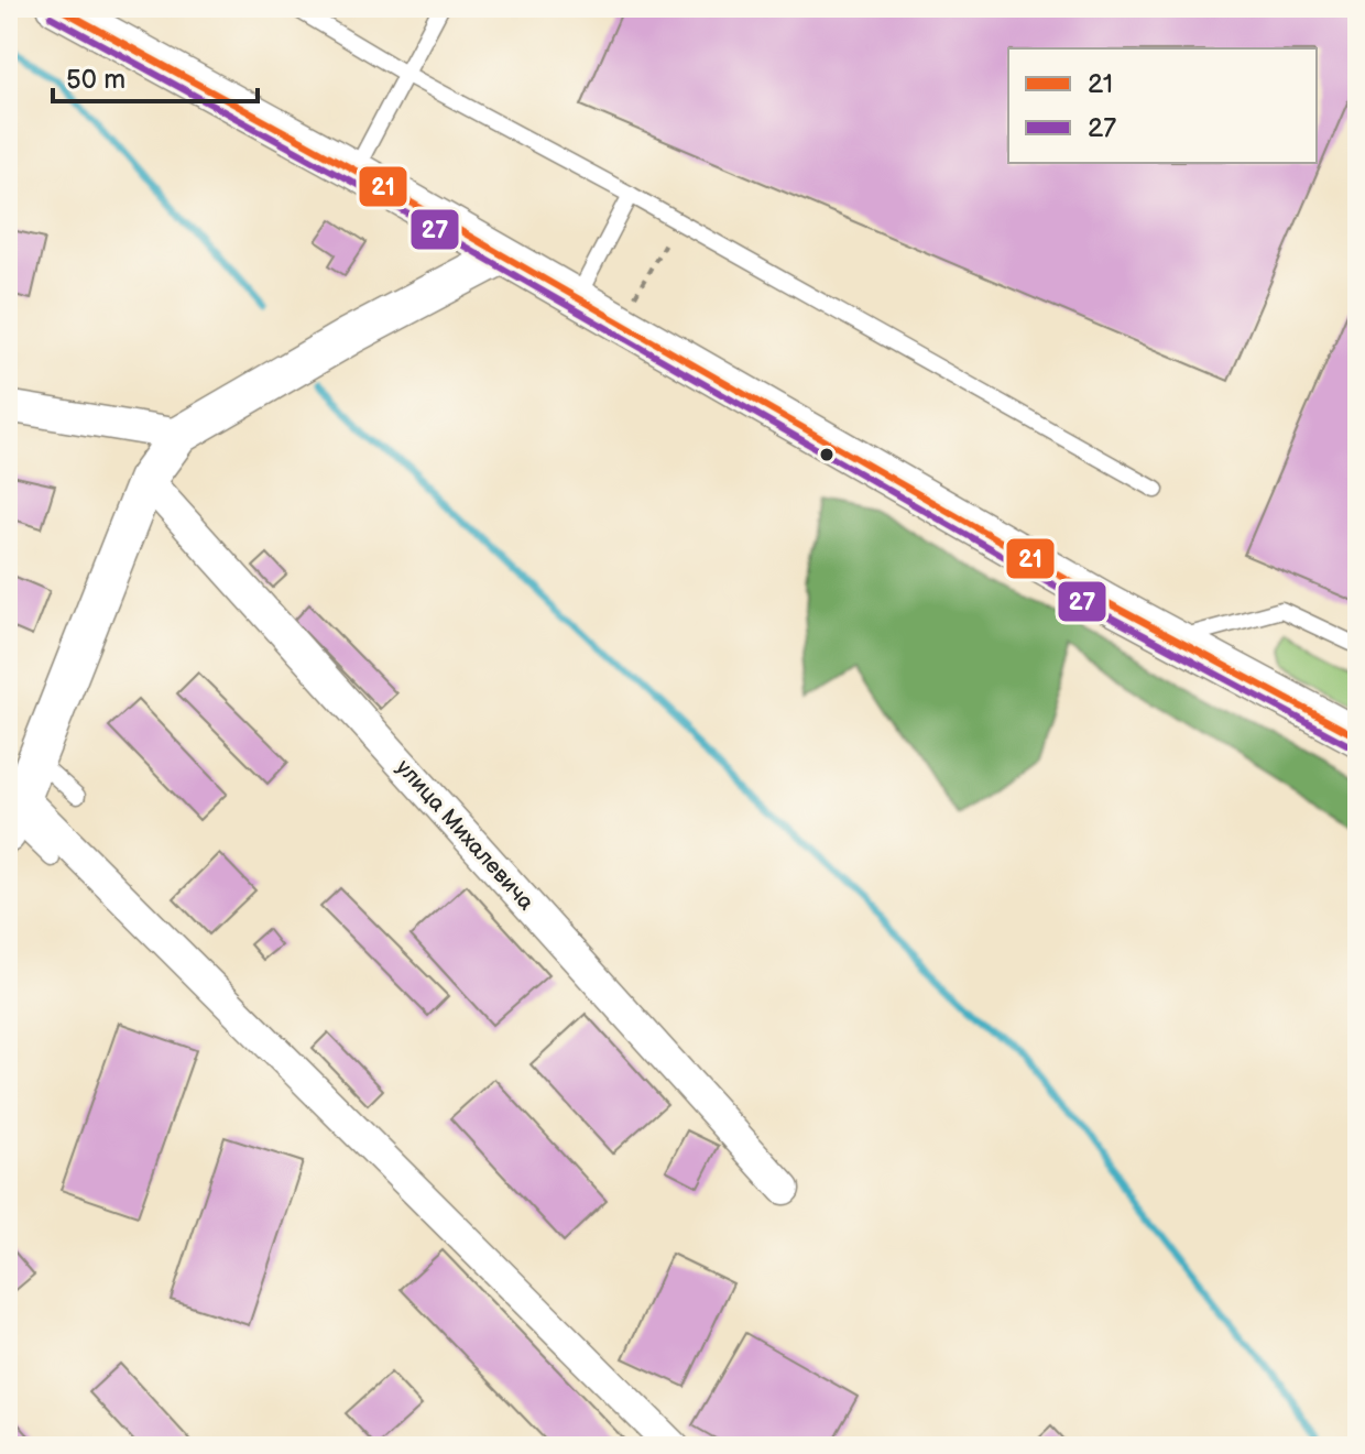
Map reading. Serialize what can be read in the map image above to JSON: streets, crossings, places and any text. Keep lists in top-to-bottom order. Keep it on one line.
{"streets":{"street":["улица Михалевича"]},"lines":["transit line 21","transit line 27"],"legend":["21","27"],"scale_bar":"50 m"}
